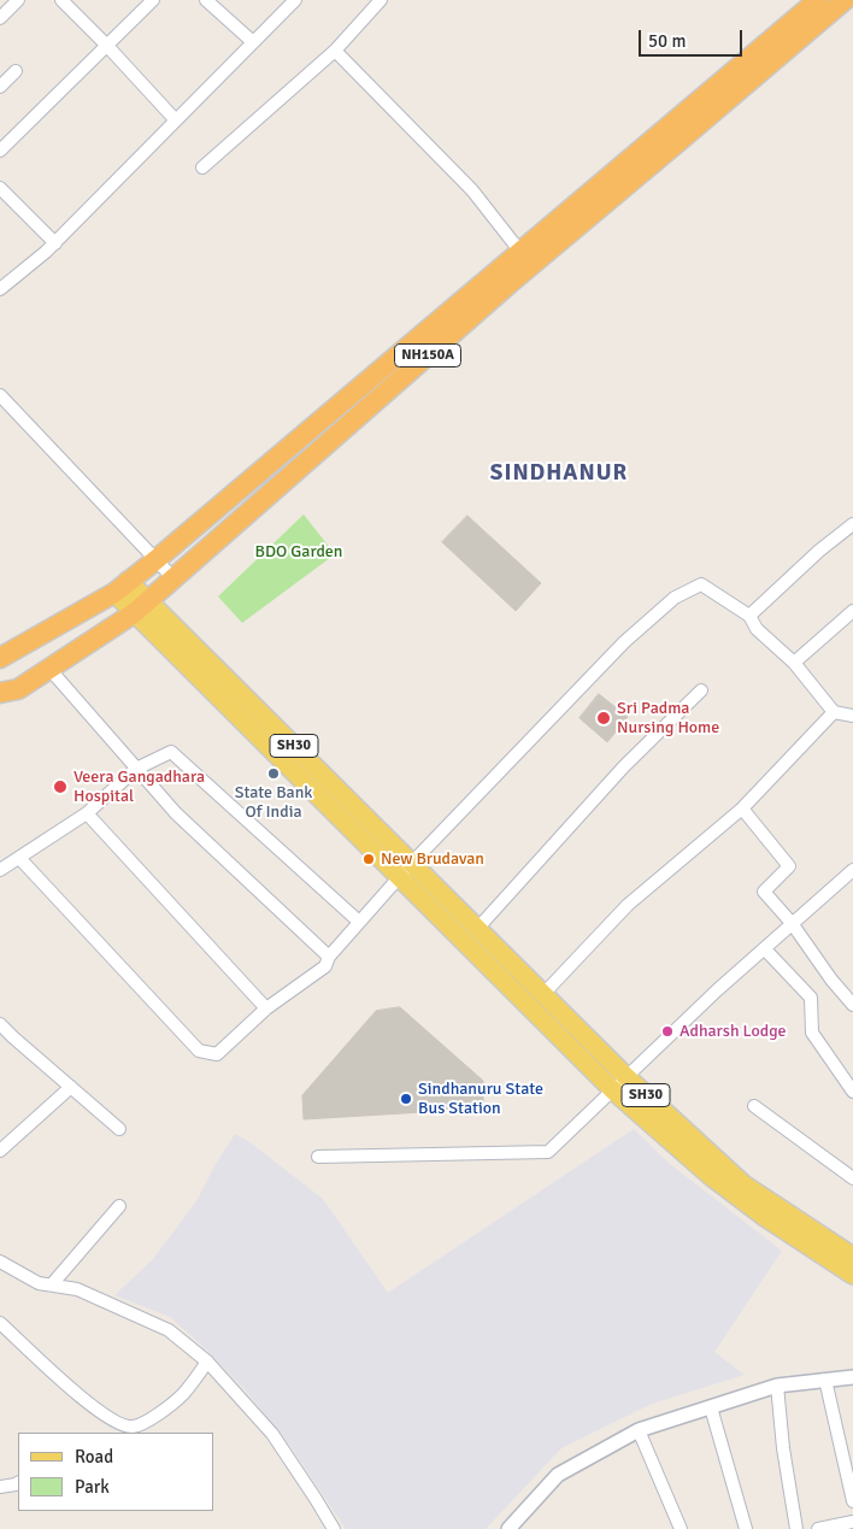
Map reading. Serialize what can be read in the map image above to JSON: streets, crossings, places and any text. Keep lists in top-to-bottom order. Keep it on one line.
{"streets":{"highway":["NH150A"],"main road":["SH30"]},"crossings":[["NH150A","SH30"]],"districts":["SINDHANUR"],"parks":["BDO Garden"],"places":["Sri Padma Nursing Home","State Bank Of India","Veera Gangadhara Hospital","New Brudavan","Adharsh Lodge","Sindhanuru State Bus Station"],"legend":["Road","Park"],"scale_bar":"50 m"}
